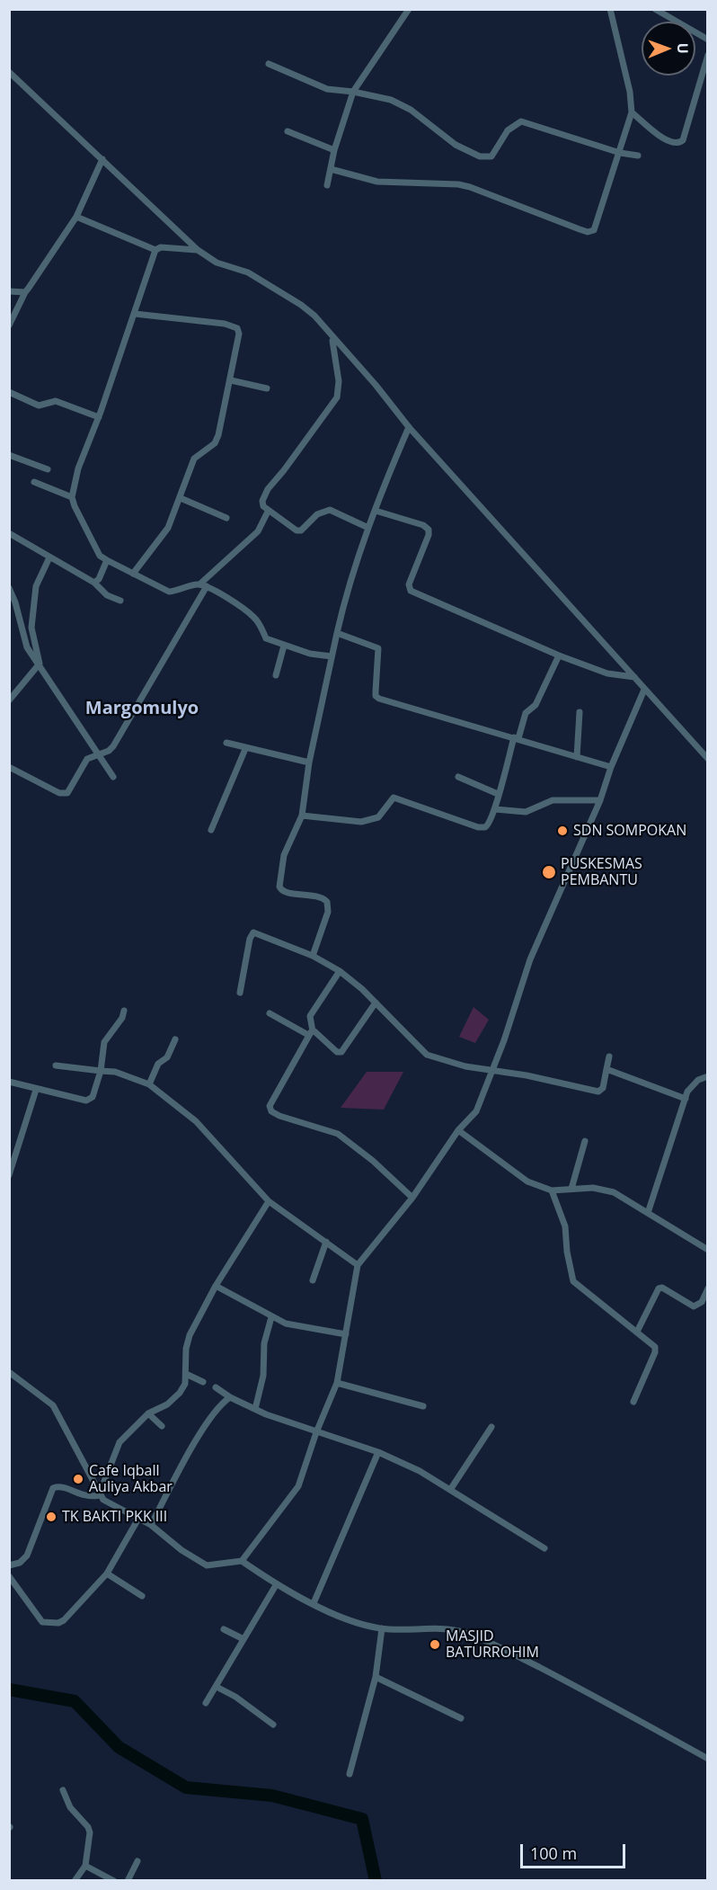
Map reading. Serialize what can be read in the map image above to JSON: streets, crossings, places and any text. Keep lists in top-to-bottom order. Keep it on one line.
{"districts":["Margomulyo"],"places":["SDN SOMPOKAN","PUSKESMAS PEMBANTU","Cafe Iqball Auliya Akbar","TK BAKTI PKK III","MASJID BATURROHIM"],"scale_bar":"100 m","north":"right"}
